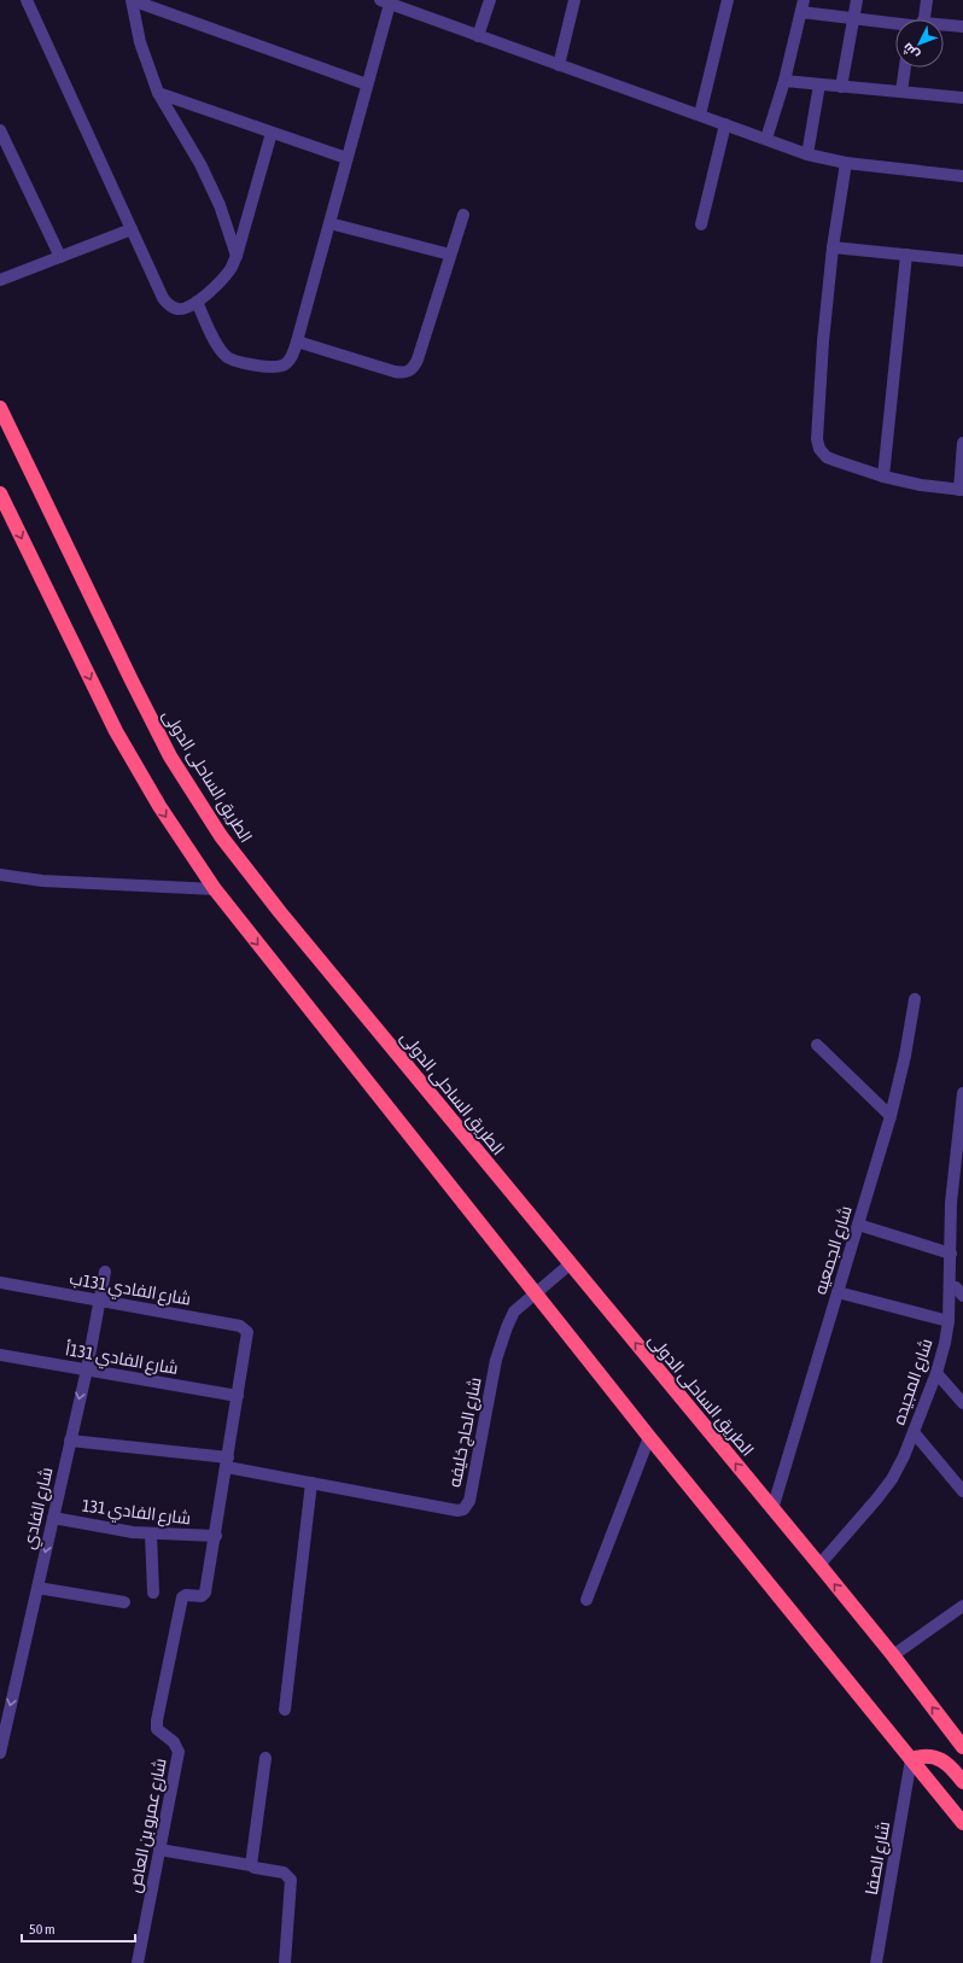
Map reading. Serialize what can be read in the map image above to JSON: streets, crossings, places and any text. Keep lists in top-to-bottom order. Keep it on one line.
{"streets":{"highway":["الطريق الساحلى الدولى"],"street":["شارع الجمعيه","شارع الفادي 131ب","شارع الفادي 131أ","شارع المجيده","شارع الحاج خليفه","شارع الفادي","شارع الفادي 131","شارع عمرو بن العاص","شارع الصفا"]},"crossings":[["الطريق الساحلى الدولى","شارع الجمعيه"],["الطريق الساحلى الدولى","شارع المجيده"],["الطريق الساحلى الدولى","شارع الحاج خليفه"],["شارع الفادي 131ب","شارع الفادي"],["شارع الفادي 131ب","شارع عمرو بن العاص"],["شارع الفادي 131أ","شارع الفادي"],["شارع الفادي 131أ","شارع عمرو بن العاص"],["شارع الحاج خليفه","شارع الفادي"],["شارع الحاج خليفه","شارع عمرو بن العاص"],["شارع الفادي","شارع الفادي 131"],["شارع الفادي 131","شارع عمرو بن العاص"]],"one_way":["شارع الفادي"],"scale_bar":"50 m","north":"bottom left"}
